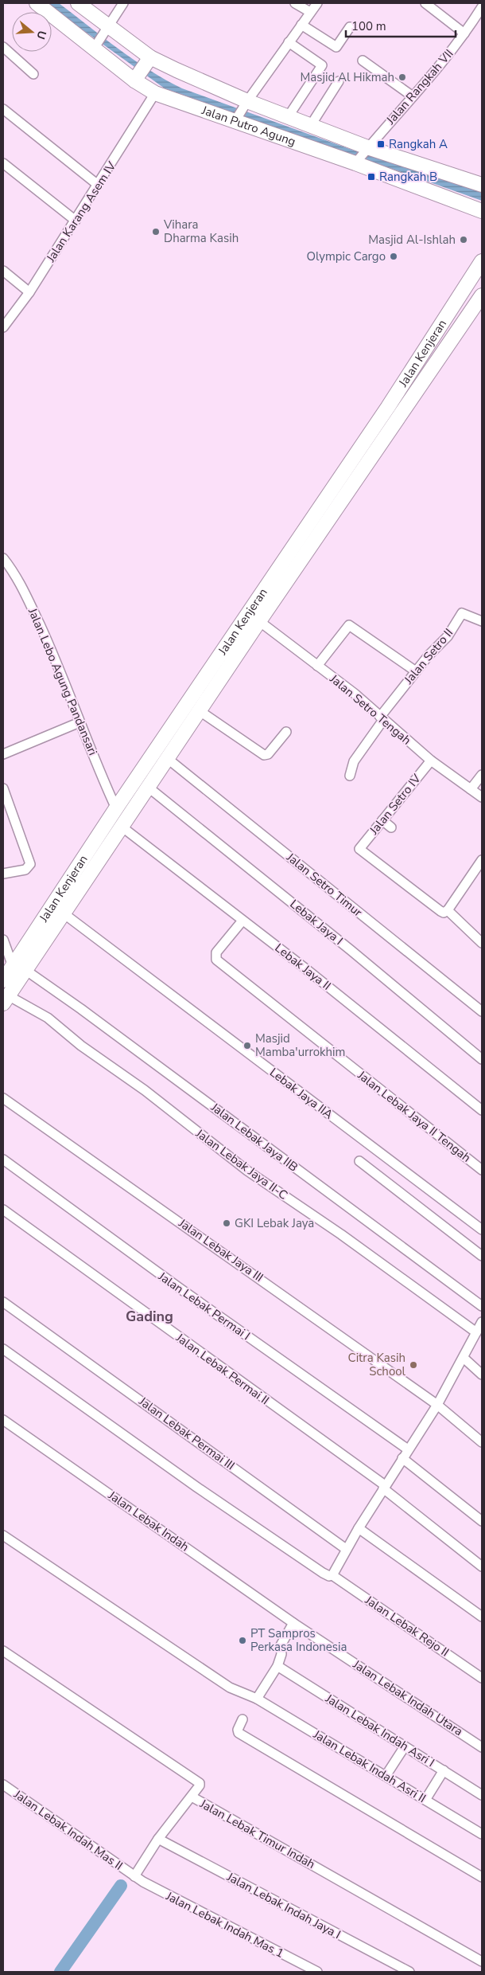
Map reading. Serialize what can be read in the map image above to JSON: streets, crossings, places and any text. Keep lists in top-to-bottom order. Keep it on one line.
{"streets":{"main road":["Jalan Putro Agung","Jalan Kenjeran"],"street":["Jalan Rangkah VII","Jalan Karang Asem IV","Jalan Setro II","Jalan Lebo Agung Pandansari","Jalan Setro Tengah","Jalan Setro IV","Jalan Setro Timur","Lebak Jaya I","Lebak Jaya II","Lebak Jaya IIA","Jalan Lebak Jaya II Tengah","Jalan Lebak Jaya IIB","Jalan Lebak Jaya II-C","Jalan Lebak Jaya III","Jalan Lebak Permai I","Jalan Lebak Permai II","Jalan Lebak Permai III","Jalan Lebak Indah","Jalan Lebak Rejo II","Jalan Lebak Indah Utara","Jalan Lebak Indah Asri I","Jalan Lebak Indah Asri II","Jalan Lebak Indah Mas II","Jalan Lebak Timur Indah","Jalan Lebak Indah Jaya I","Jalan Lebak Indah Mas 1"]},"crossings":[["Jalan Rangkah VII","Jalan Putro Agung"],["Jalan Putro Agung","Jalan Karang Asem IV"],["Jalan Kenjeran","Jalan Lebo Agung Pandansari"],["Jalan Kenjeran","Jalan Setro Tengah"],["Jalan Kenjeran","Jalan Setro Timur"],["Jalan Kenjeran","Lebak Jaya I"],["Jalan Kenjeran","Lebak Jaya II"],["Jalan Kenjeran","Lebak Jaya IIA"],["Jalan Kenjeran","Jalan Lebak Jaya IIB"],["Jalan Kenjeran","Jalan Lebak Jaya II-C"],["Jalan Setro II","Jalan Setro Tengah"],["Jalan Setro Tengah","Jalan Setro IV"],["Lebak Jaya II","Jalan Lebak Jaya II Tengah"],["Jalan Lebak Indah","Jalan Lebak Indah Utara"],["Jalan Lebak Indah Mas II","Jalan Lebak Indah Mas 1"]],"districts":["Gading"],"places":{"other":["Masjid Al Hikmah","Vihara Dharma Kasih","Masjid Al-Ishlah","Olympic Cargo","Masjid Mamba'urrokhim","GKI Lebak Jaya","Citra Kasih School","PT Sampros Perkasa Indonesia"],"transit":["Rangkah A","Rangkah B"]},"scale_bar":"100 m","north":"right"}
